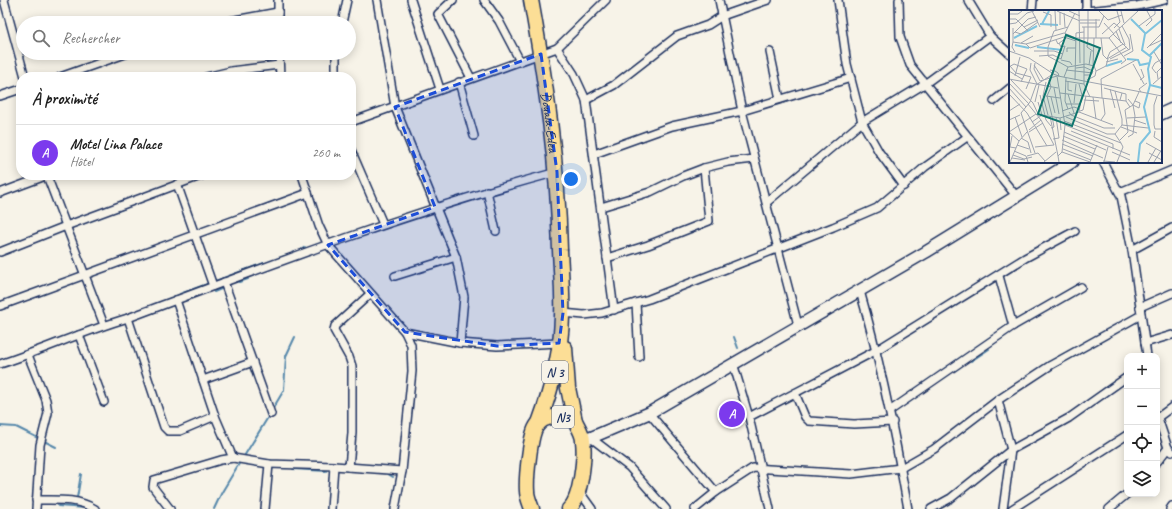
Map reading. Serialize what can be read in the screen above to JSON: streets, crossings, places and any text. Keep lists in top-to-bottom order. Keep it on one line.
{"streets":{"highway":["Douala-Edea","N 3","N3"]},"crossings":[["Douala-Edea","N 3"],["N 3","N3"]],"page":{"search":"Rechercher","heading":"À proximité","list":[{"mark":"A","name":"Motel Lina Palace","note":"Hôtel","value":"260 m"}],"map_buttons":["+","−"],"pins":"A"}}
